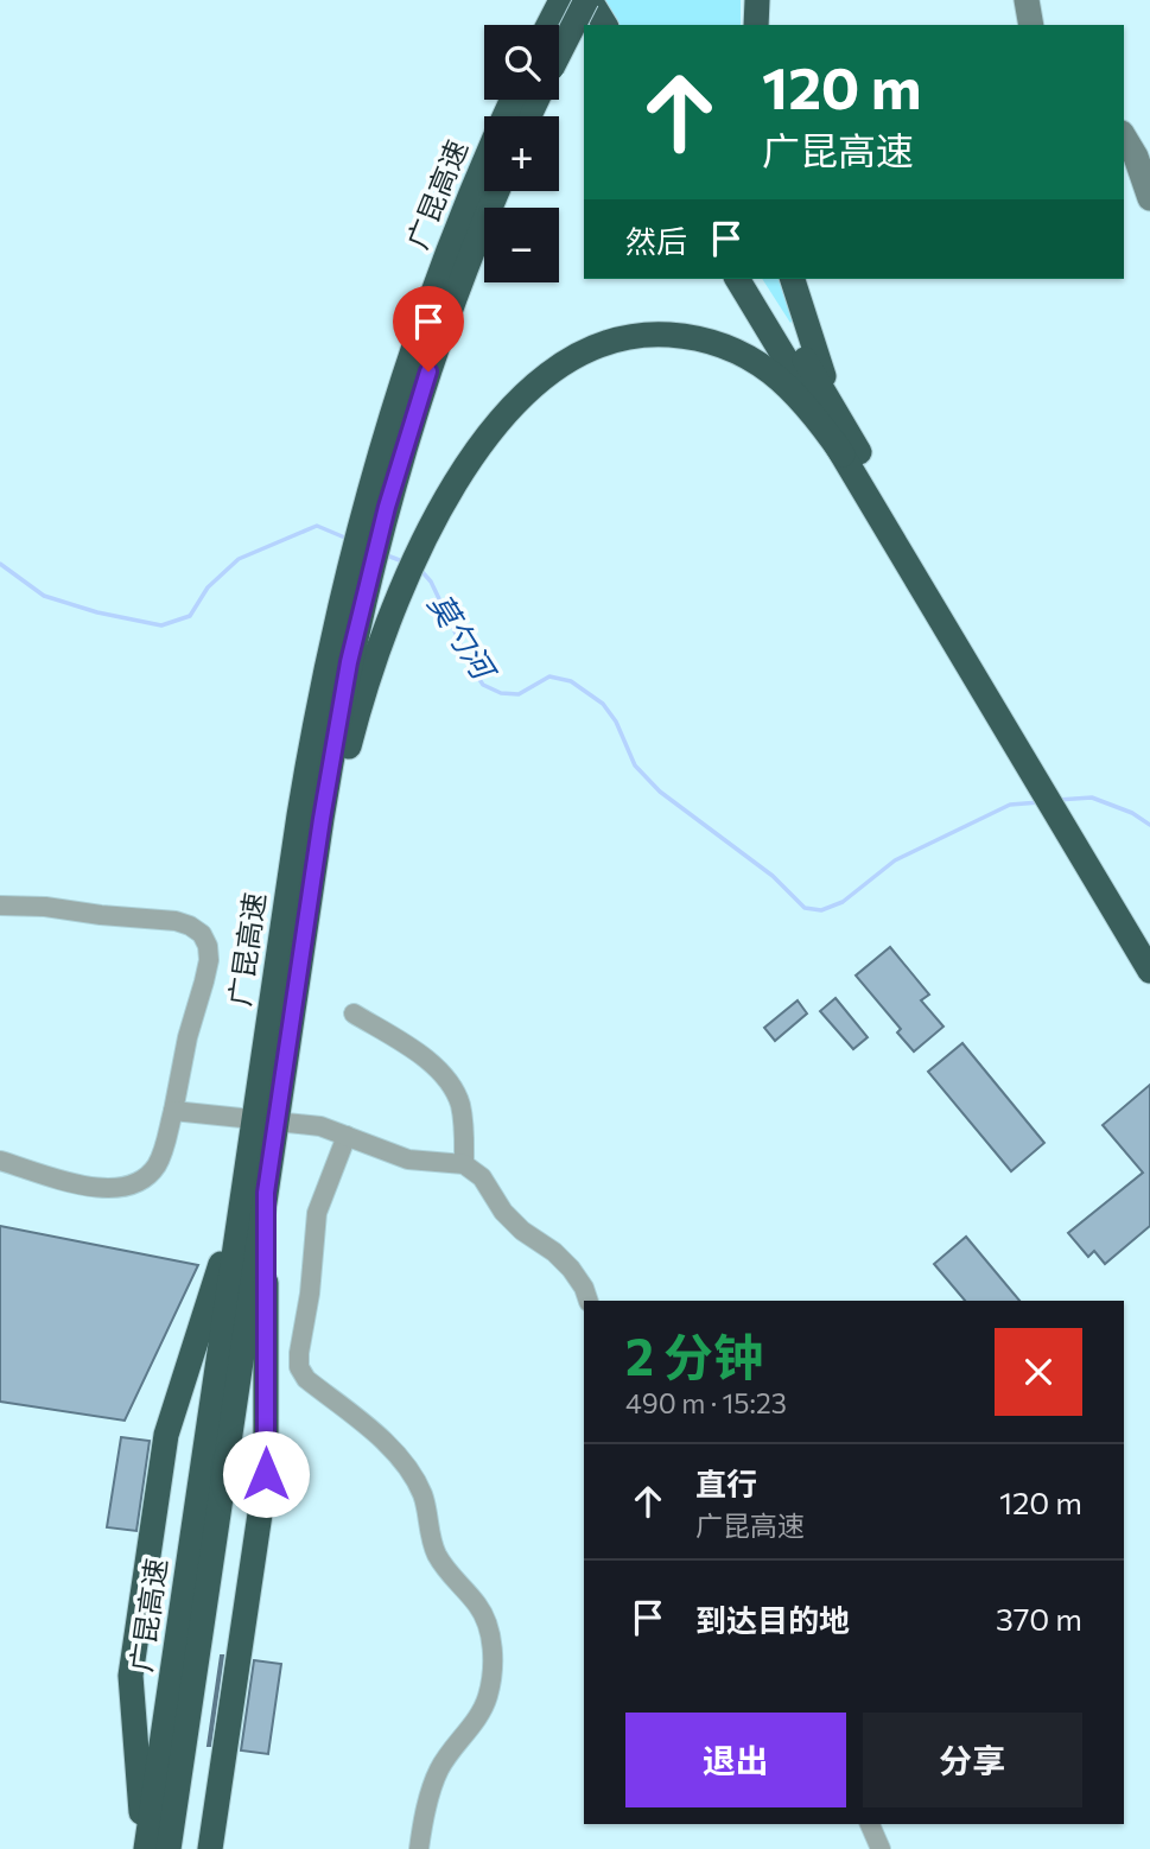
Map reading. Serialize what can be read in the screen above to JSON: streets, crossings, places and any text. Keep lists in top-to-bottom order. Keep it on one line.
{"streets":{"highway":["广昆高速"]},"water":["莫勺河"],"page":{"map_buttons":["+","−"],"turn":["120 m","广昆高速"],"then":"然后","heading":["2 分钟","490 m · 15:23"],"list":[{"name":"直行","note":"广昆高速","value":"120 m"},{"name":"到达目的地","value":"370 m"}],"buttons":["退出","分享"]}}
